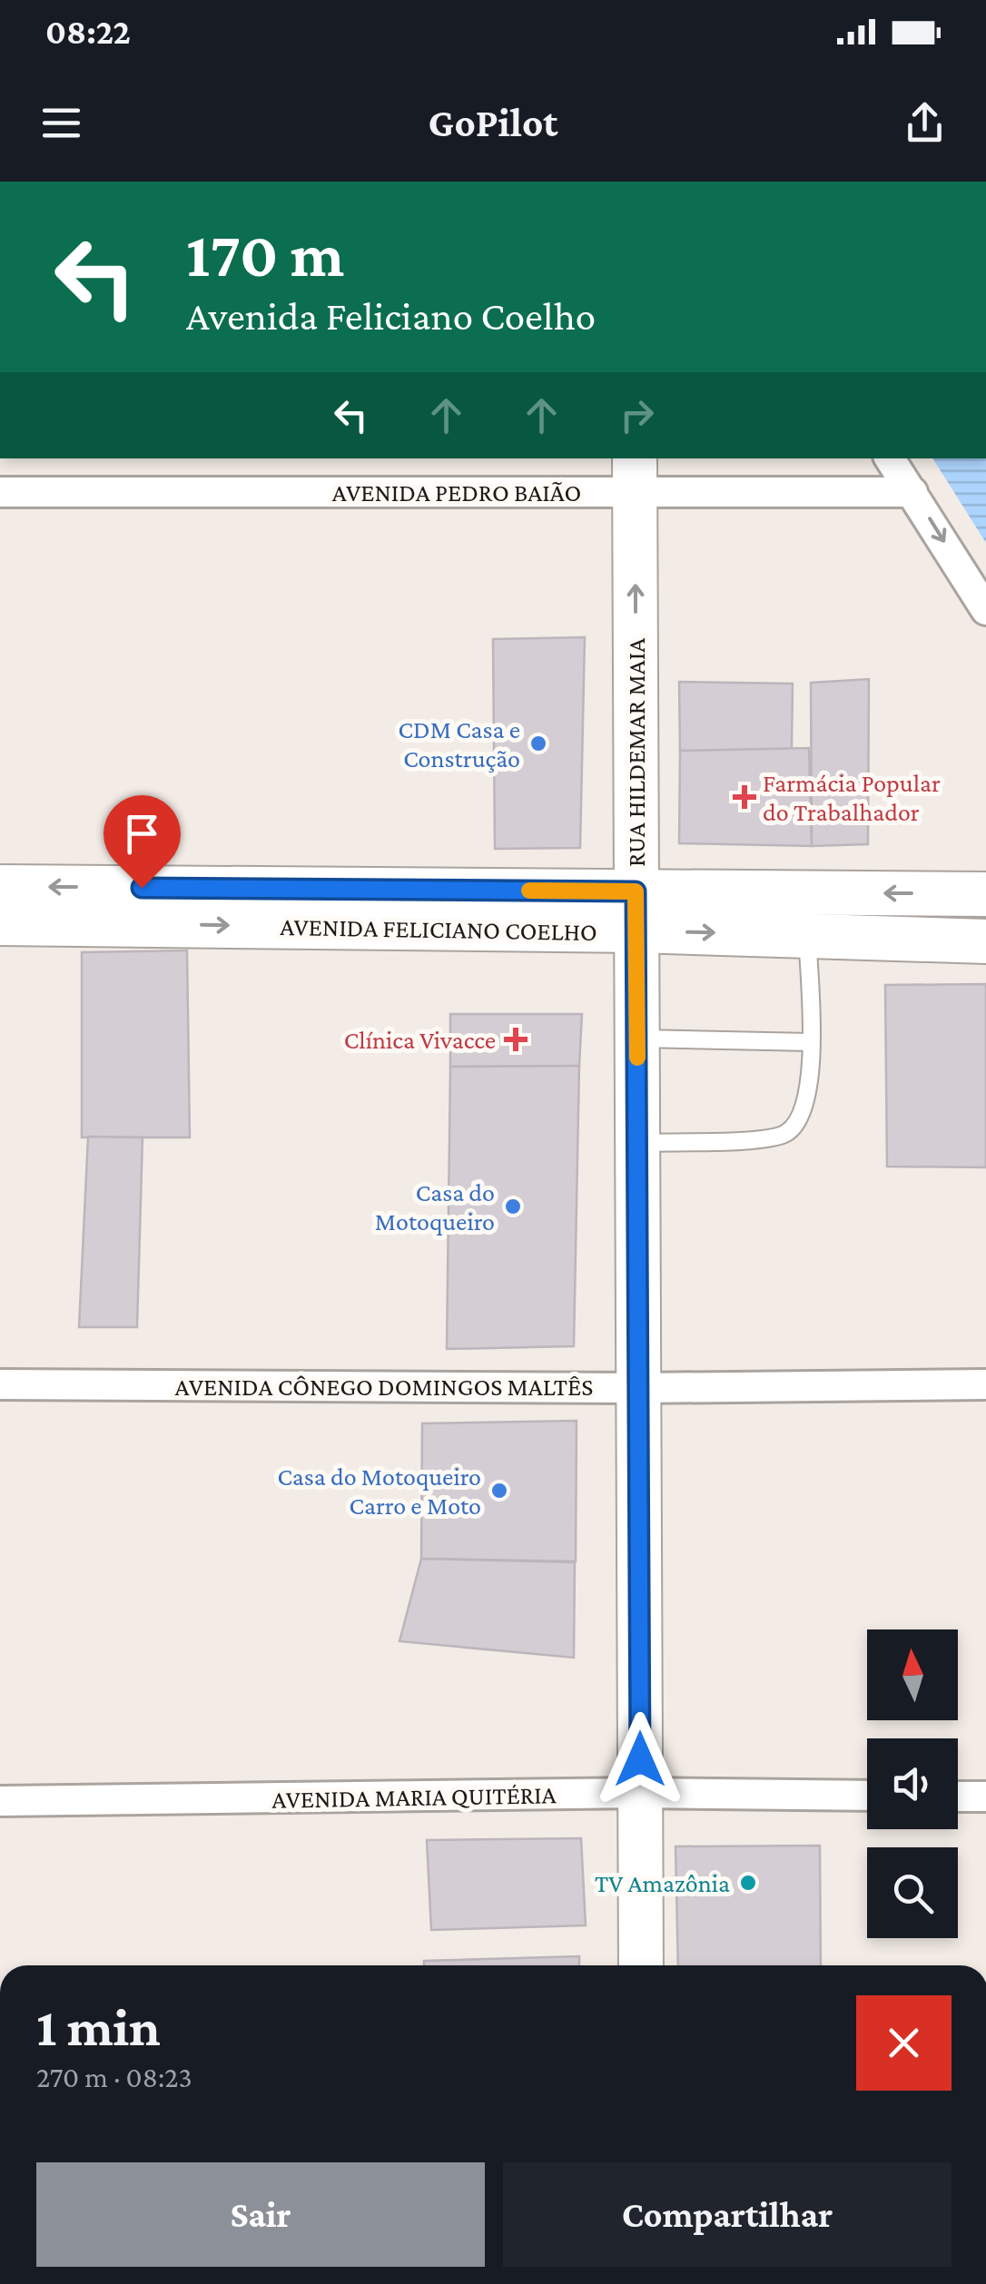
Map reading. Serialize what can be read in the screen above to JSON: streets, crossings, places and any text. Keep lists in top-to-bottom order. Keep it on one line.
{"streets":{"street":["AVENIDA PEDRO BAIÃO","RUA HILDEMAR MAIA","AVENIDA FELICIANO COELHO","AVENIDA CÔNEGO DOMINGOS MALTÊS","AVENIDA MARIA QUITÉRIA"]},"crossings":[["AVENIDA PEDRO BAIÃO","RUA HILDEMAR MAIA"],["RUA HILDEMAR MAIA","AVENIDA FELICIANO COELHO"],["RUA HILDEMAR MAIA","AVENIDA CÔNEGO DOMINGOS MALTÊS"],["RUA HILDEMAR MAIA","AVENIDA MARIA QUITÉRIA"]],"places":{"other":["CDM Casa e Construção","Casa do Motoqueiro","Casa do Motoqueiro Carro e Moto","TV Amazônia"],"health":["Farmácia Popular do Trabalhador","Clínica Vivacce"]},"north":"top","page":{"status":"08:22","header":"GoPilot","turn":["170 m","Avenida Feliciano Coelho"],"heading":["1 min","270 m · 08:23"],"buttons":["Sair","Compartilhar"]}}
